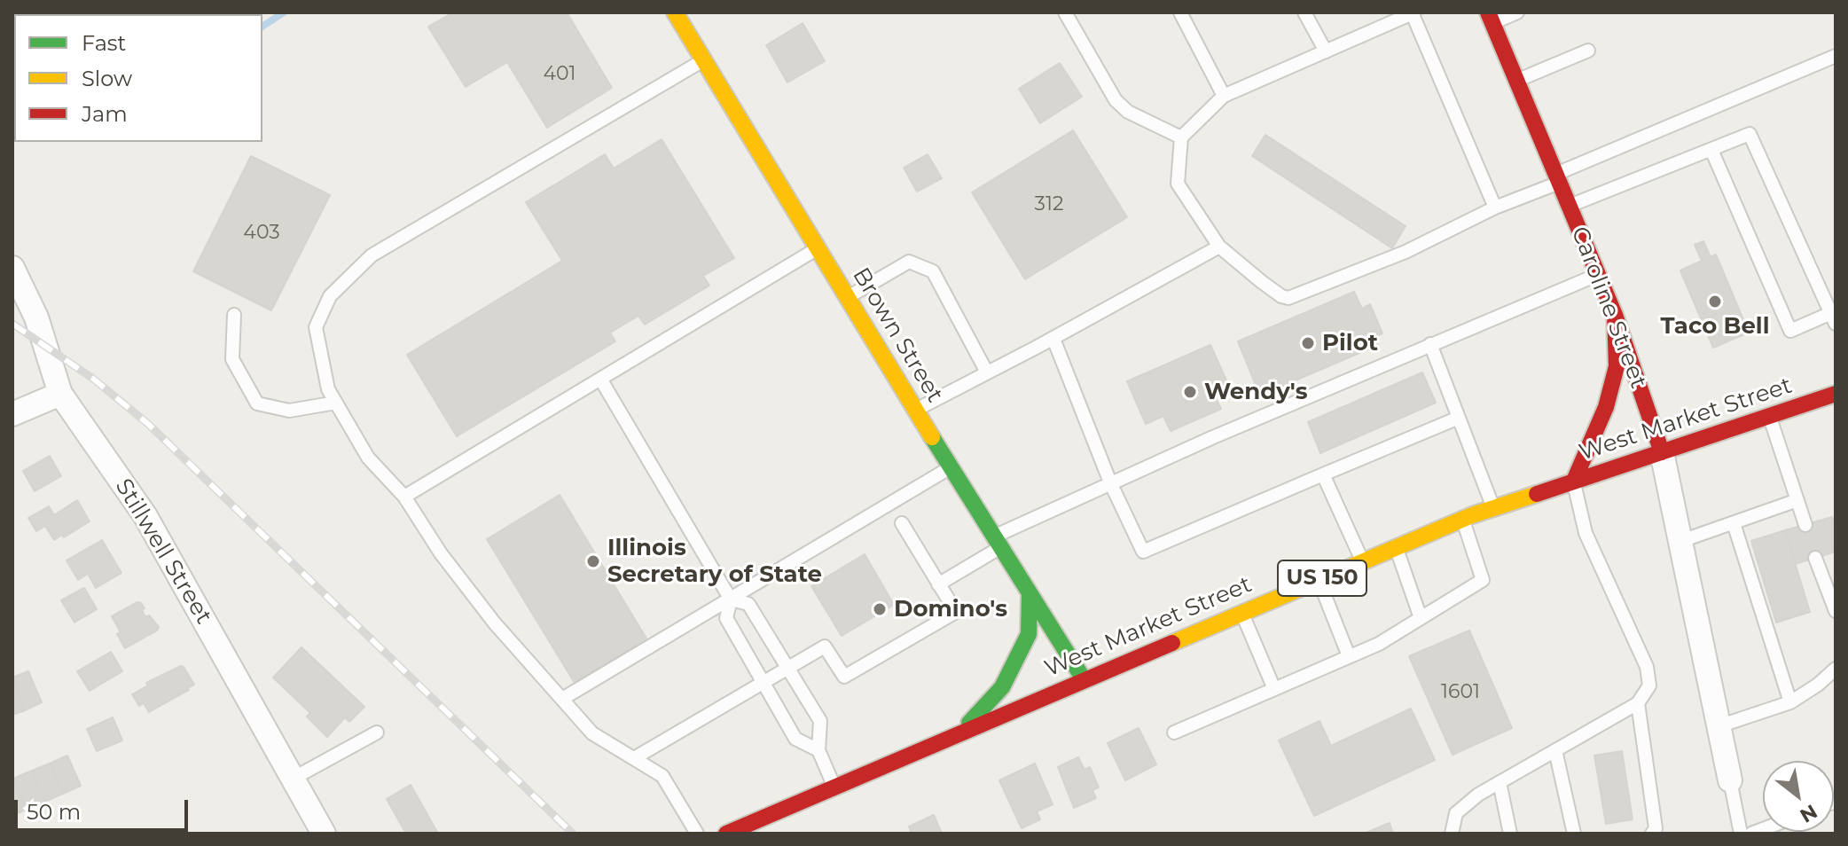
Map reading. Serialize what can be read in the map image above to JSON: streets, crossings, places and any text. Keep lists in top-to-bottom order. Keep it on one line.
{"streets":{"main road":["Caroline Street","Brown Street","West Market Street","US 150"],"street":["Stillwell Street"]},"crossings":[["Caroline Street","West Market Street"],["Brown Street","West Market Street"]],"places":["Taco Bell","Pilot","Wendy's","Illinois Secretary of State","Domino's"],"house_numbers":["401","312","403","1601"],"legend":["Fast","Slow","Jam"],"scale_bar":"50 m","north":"bottom right"}
